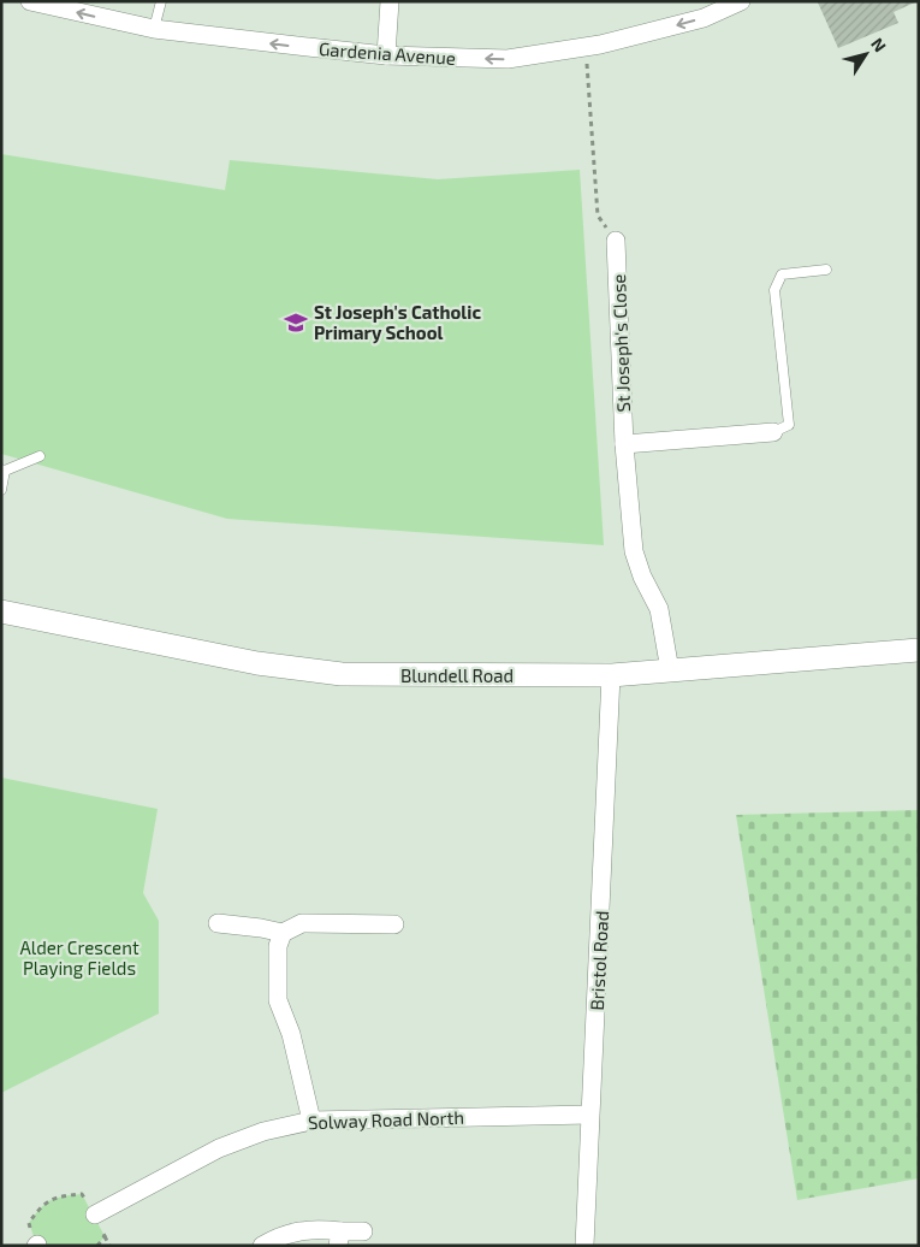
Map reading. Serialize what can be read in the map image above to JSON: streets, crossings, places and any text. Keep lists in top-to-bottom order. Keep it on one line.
{"streets":{"street":["Gardenia Avenue","St Joseph's Close","Blundell Road","Bristol Road","Solway Road North"]},"crossings":[["St Joseph's Close","Blundell Road"],["Blundell Road","Bristol Road"],["Bristol Road","Solway Road North"]],"one_way":["Gardenia Avenue"],"parks":["Alder Crescent Playing Fields"],"places":{"school or university":["St Joseph's Catholic Primary School"]},"north":"top right"}
